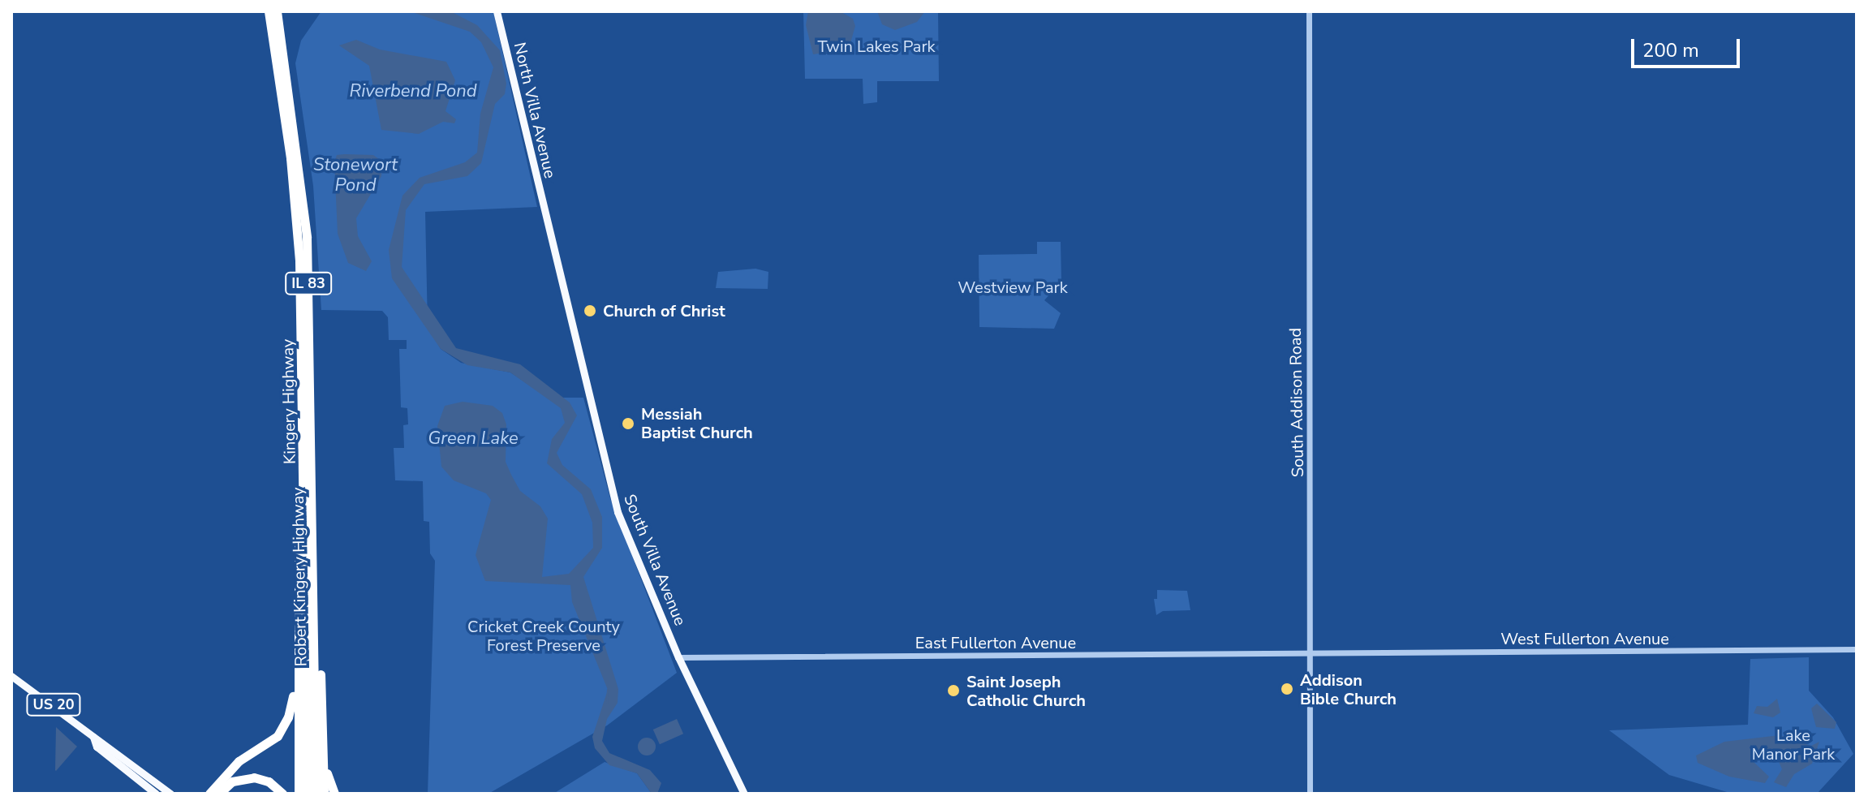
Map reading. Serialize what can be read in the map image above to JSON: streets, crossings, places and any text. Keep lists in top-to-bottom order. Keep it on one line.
{"streets":{"highway":["IL 83","Kingery Highway","Robert Kingery Highway"],"main road":["North Villa Avenue","South Villa Avenue","US 20"],"street":["South Addison Road","West Fullerton Avenue","East Fullerton Avenue"]},"crossings":[["North Villa Avenue","South Villa Avenue"],["South Addison Road","West Fullerton Avenue"],["South Addison Road","East Fullerton Avenue"],["South Villa Avenue","East Fullerton Avenue"],["West Fullerton Avenue","East Fullerton Avenue"]],"water":["Riverbend Pond","Stonewort Pond","Green Lake"],"parks":["Twin Lakes Park","Westview Park","Cricket Creek County Forest Preserve","Lake Manor Park"],"places":["Church of Christ","Messiah Baptist Church","Addison Bible Church","Saint Joseph Catholic Church"],"scale_bar":"200 m"}
